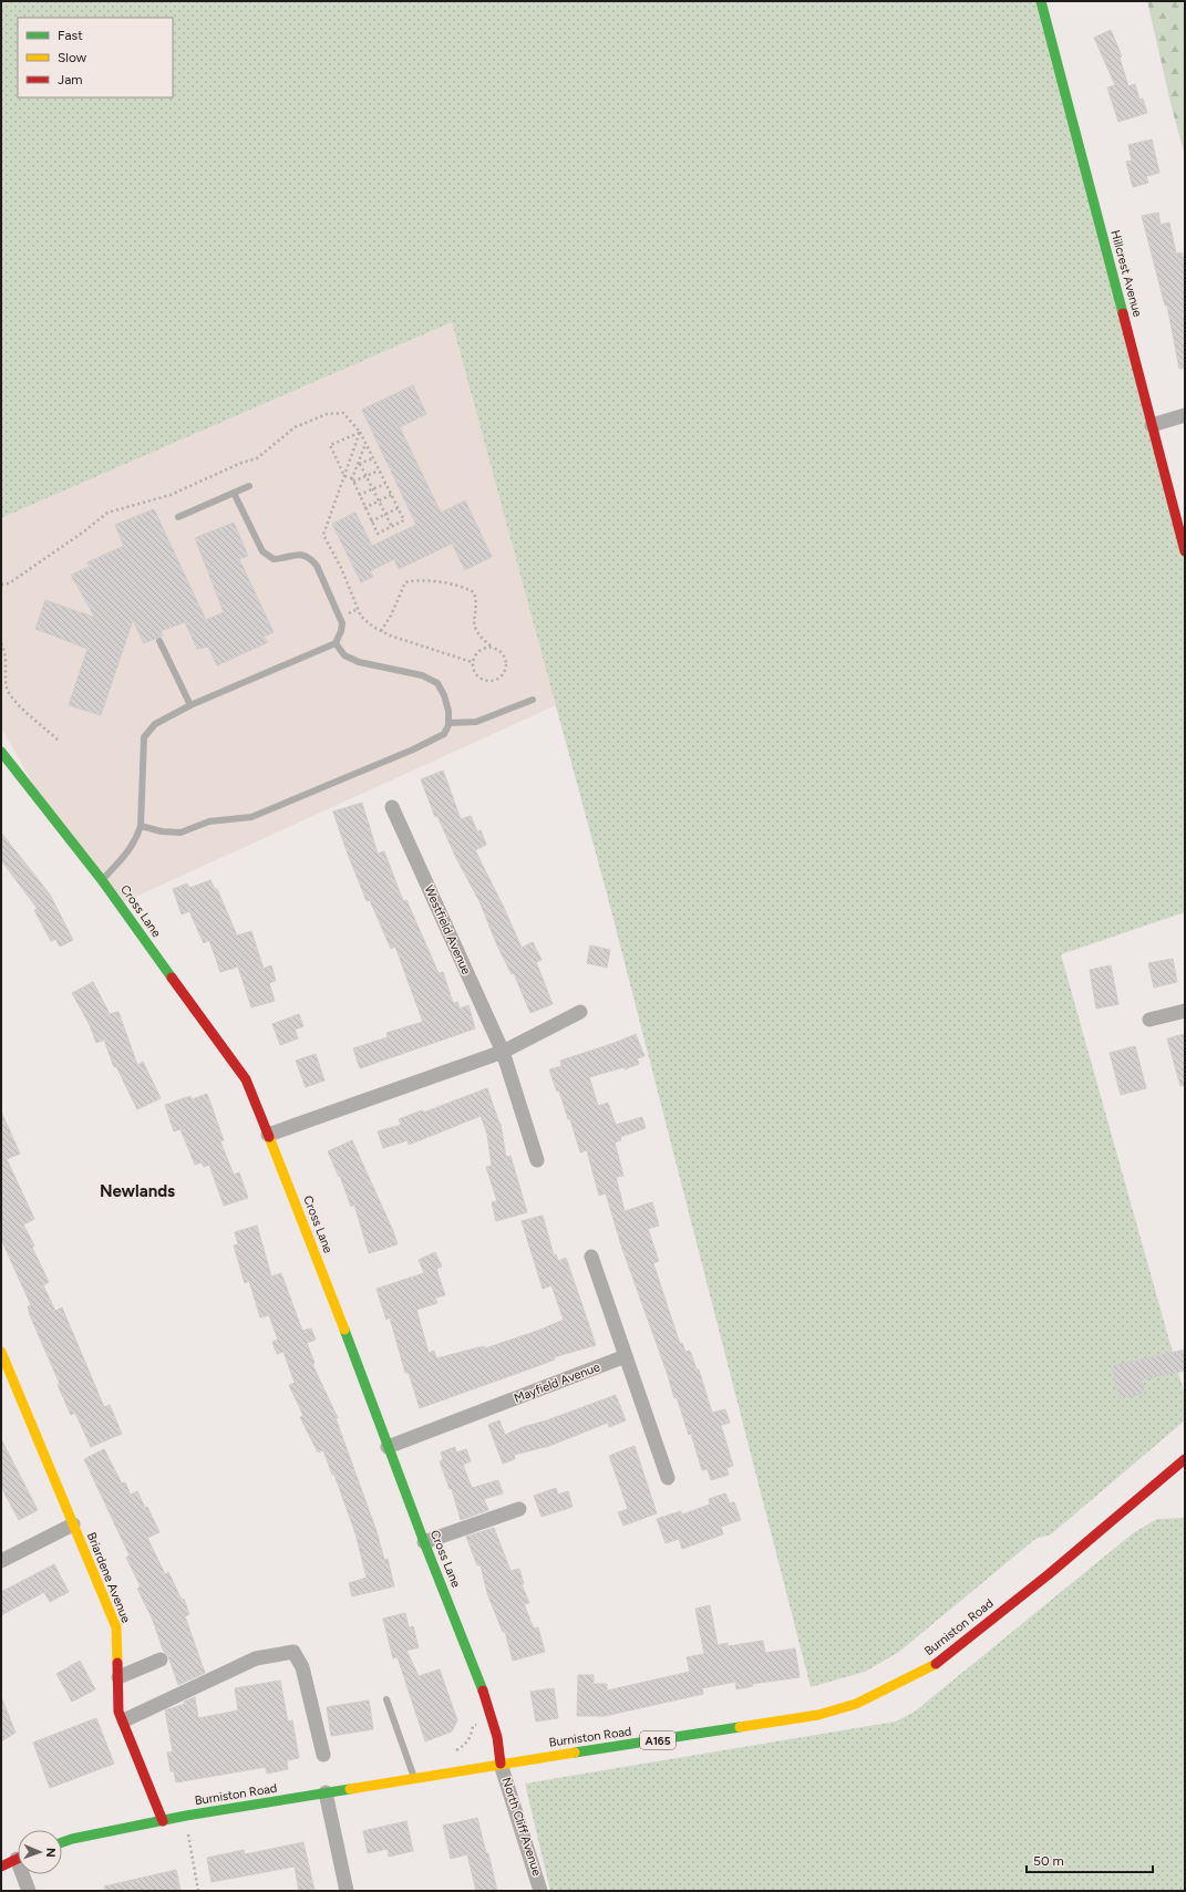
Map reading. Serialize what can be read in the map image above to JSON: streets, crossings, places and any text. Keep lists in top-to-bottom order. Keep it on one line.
{"streets":{"street":["Hillcrest Avenue","Cross Lane","Westfield Avenue","Mayfield Avenue","Briardene Avenue","Burniston Road","A165","North Cliff Avenue"]},"crossings":[["Cross Lane","Mayfield Avenue"],["Cross Lane","Burniston Road"],["Cross Lane","North Cliff Avenue"],["Briardene Avenue","Burniston Road"],["Burniston Road","North Cliff Avenue"]],"districts":["Newlands"],"legend":["Fast","Slow","Jam"],"scale_bar":"50 m","north":"right"}
